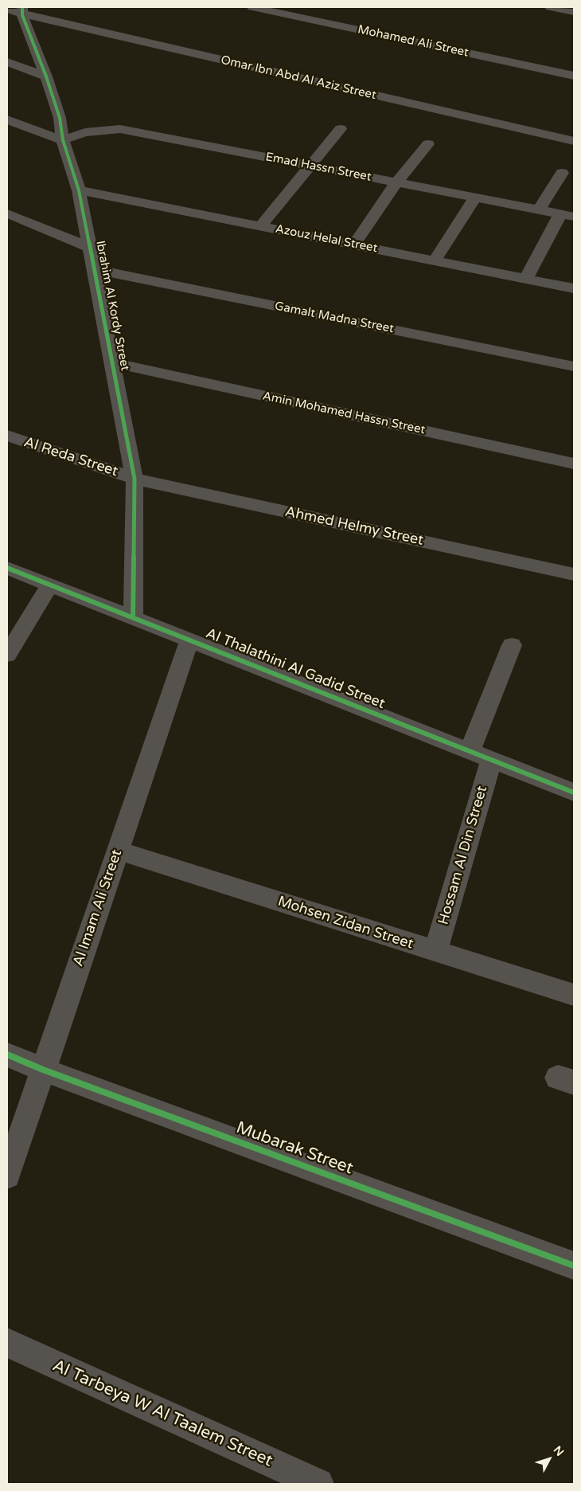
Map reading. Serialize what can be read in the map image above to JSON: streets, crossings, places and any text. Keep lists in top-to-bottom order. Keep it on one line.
{"streets":{"street":["Mohamed Ali Street","Omar Ibn Abd Al Aziz Street","Emad Hassn Street","Azouz Helal Street","Ibrahim Al Kordy Street","Gamalt Madna Street","Amin Mohamed Hassn Street","Al Reda Street","Ahmed Helmy Street","Al Thalathini Al Gadid Street","Hossam Al Din Street","Al Imam Ali Street","Mohsen Zidan Street","Mubarak Street","Al Tarbeya W Al Taalem Street"]},"crossings":[["Omar Ibn Abd Al Aziz Street","Ibrahim Al Kordy Street"],["Emad Hassn Street","Ibrahim Al Kordy Street"],["Azouz Helal Street","Ibrahim Al Kordy Street"],["Ibrahim Al Kordy Street","Gamalt Madna Street"],["Ibrahim Al Kordy Street","Amin Mohamed Hassn Street"],["Ibrahim Al Kordy Street","Al Reda Street"],["Ibrahim Al Kordy Street","Ahmed Helmy Street"],["Ibrahim Al Kordy Street","Al Thalathini Al Gadid Street"],["Al Reda Street","Ahmed Helmy Street"],["Al Thalathini Al Gadid Street","Hossam Al Din Street"],["Al Thalathini Al Gadid Street","Al Imam Ali Street"],["Hossam Al Din Street","Mohsen Zidan Street"],["Al Imam Ali Street","Mohsen Zidan Street"],["Al Imam Ali Street","Mubarak Street"]],"north":"top right"}
